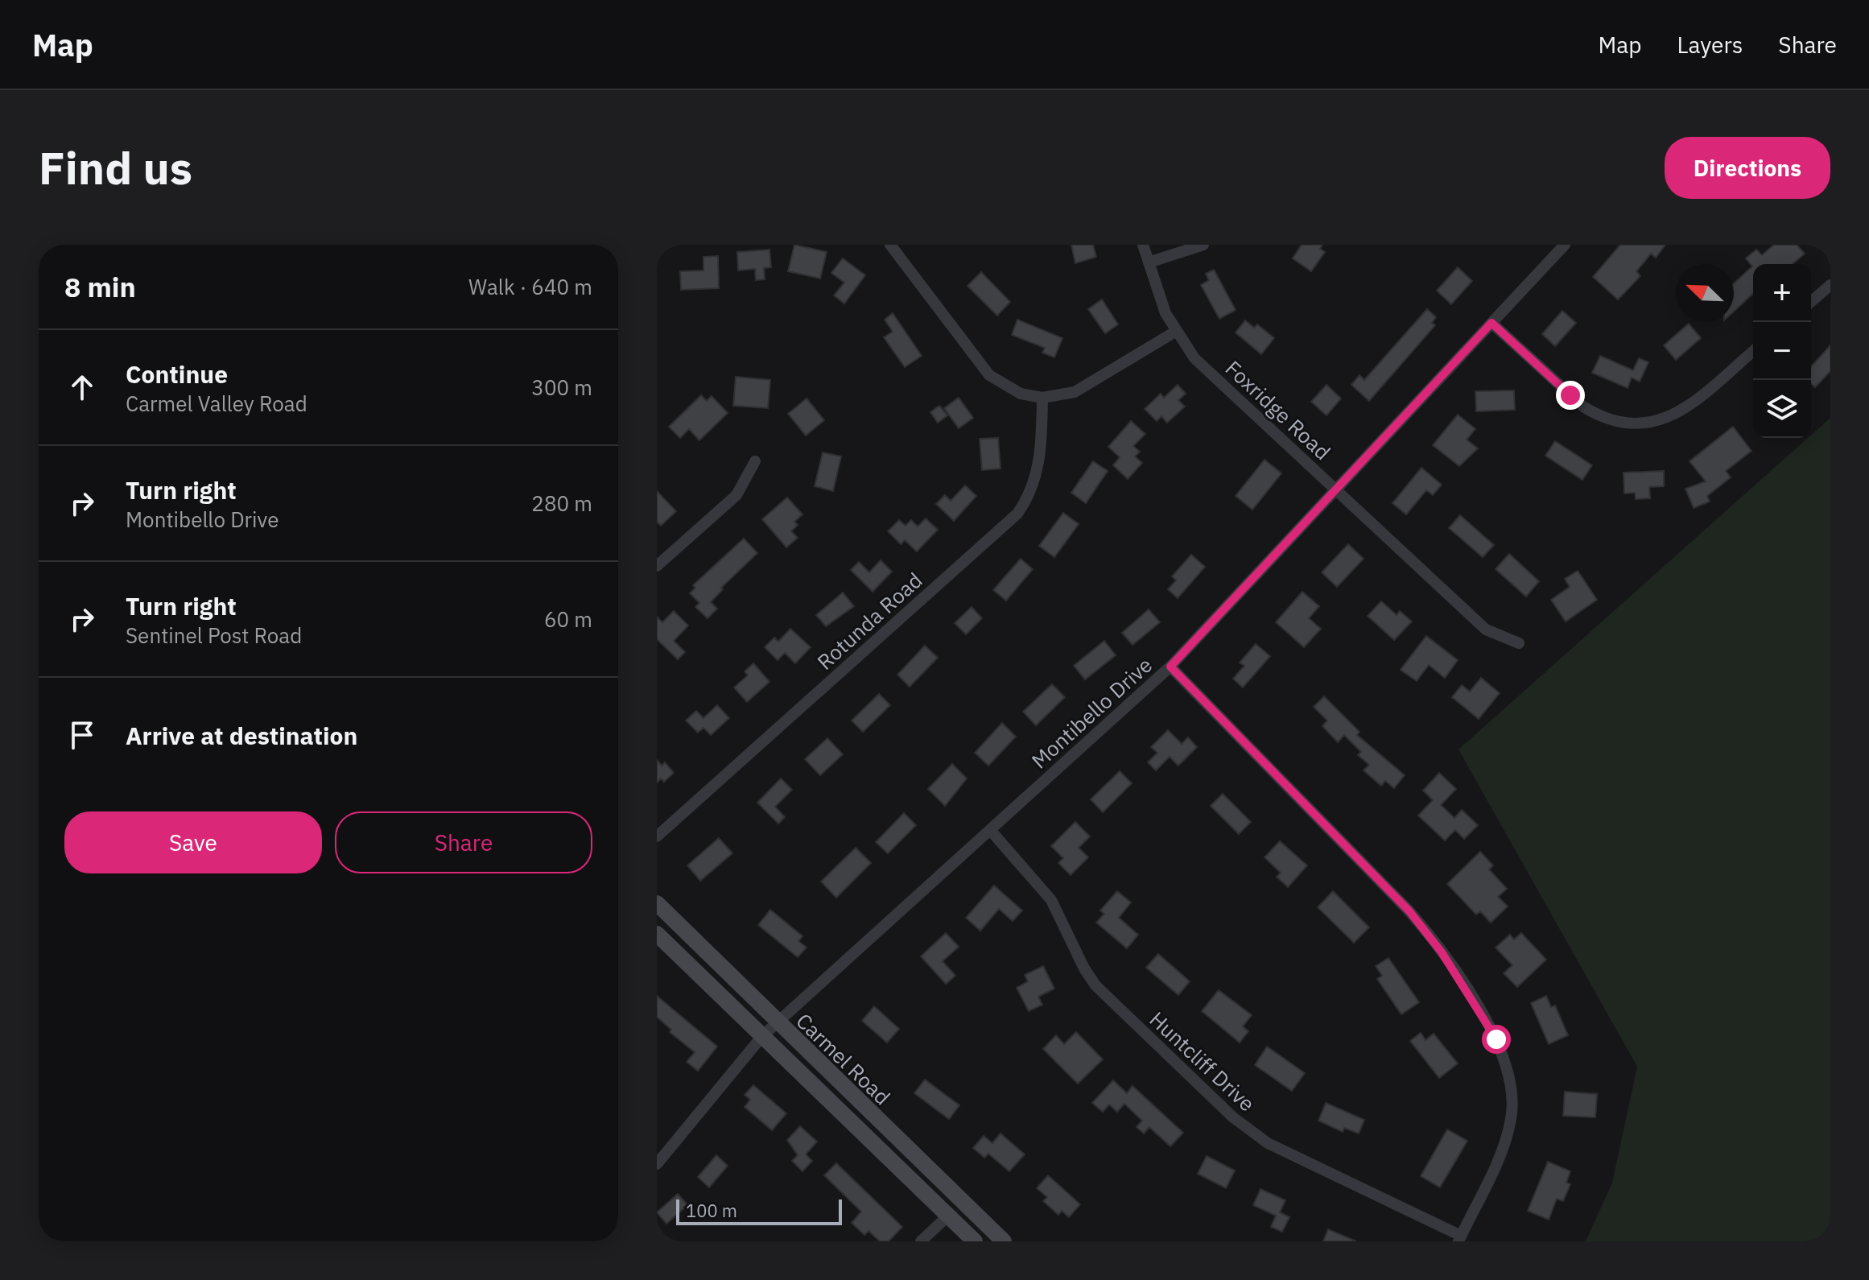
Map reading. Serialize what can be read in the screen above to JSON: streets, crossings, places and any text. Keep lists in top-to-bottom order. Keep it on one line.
{"streets":{"main road":["Carmel Road"],"street":["Foxridge Road","Rotunda Road","Montibello Drive","Huntcliff Drive"]},"crossings":[["Foxridge Road","Montibello Drive"],["Montibello Drive","Carmel Road"],["Montibello Drive","Huntcliff Drive"]],"scale_bar":"100 m","north":"top left","page":{"header":"Map","nav":["Map","Layers","Share"],"buttons":["Directions",["Save","Share"]],"title":"Find us","heading":["8 min","Walk · 640 m"],"map_buttons":["+","−"],"list":[["Continue","Carmel Valley Road","300 m"],["Turn right","Montibello Drive","280 m"],["Turn right","Sentinel Post Road","60 m"],"Arrive at destination"],"scale":"100 m"}}
